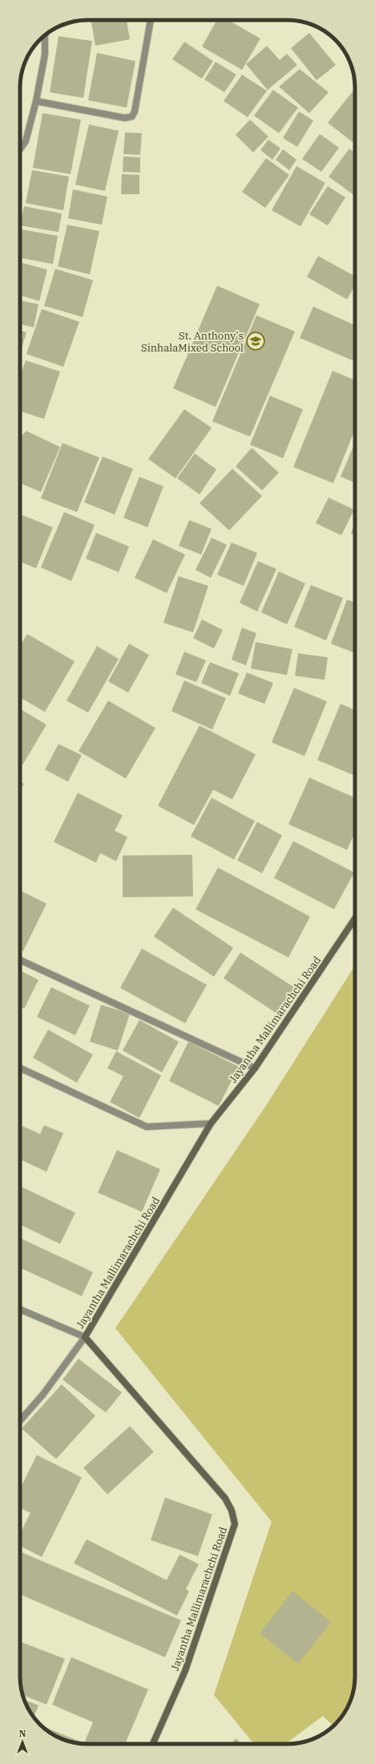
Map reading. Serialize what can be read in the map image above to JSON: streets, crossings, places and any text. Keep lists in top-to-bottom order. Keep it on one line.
{"streets":{"street":["Jayantha Mallimarachchi Road"]},"places":{"school or university":["St. Anthony's SinhalaMixed School"]},"north":"top"}
